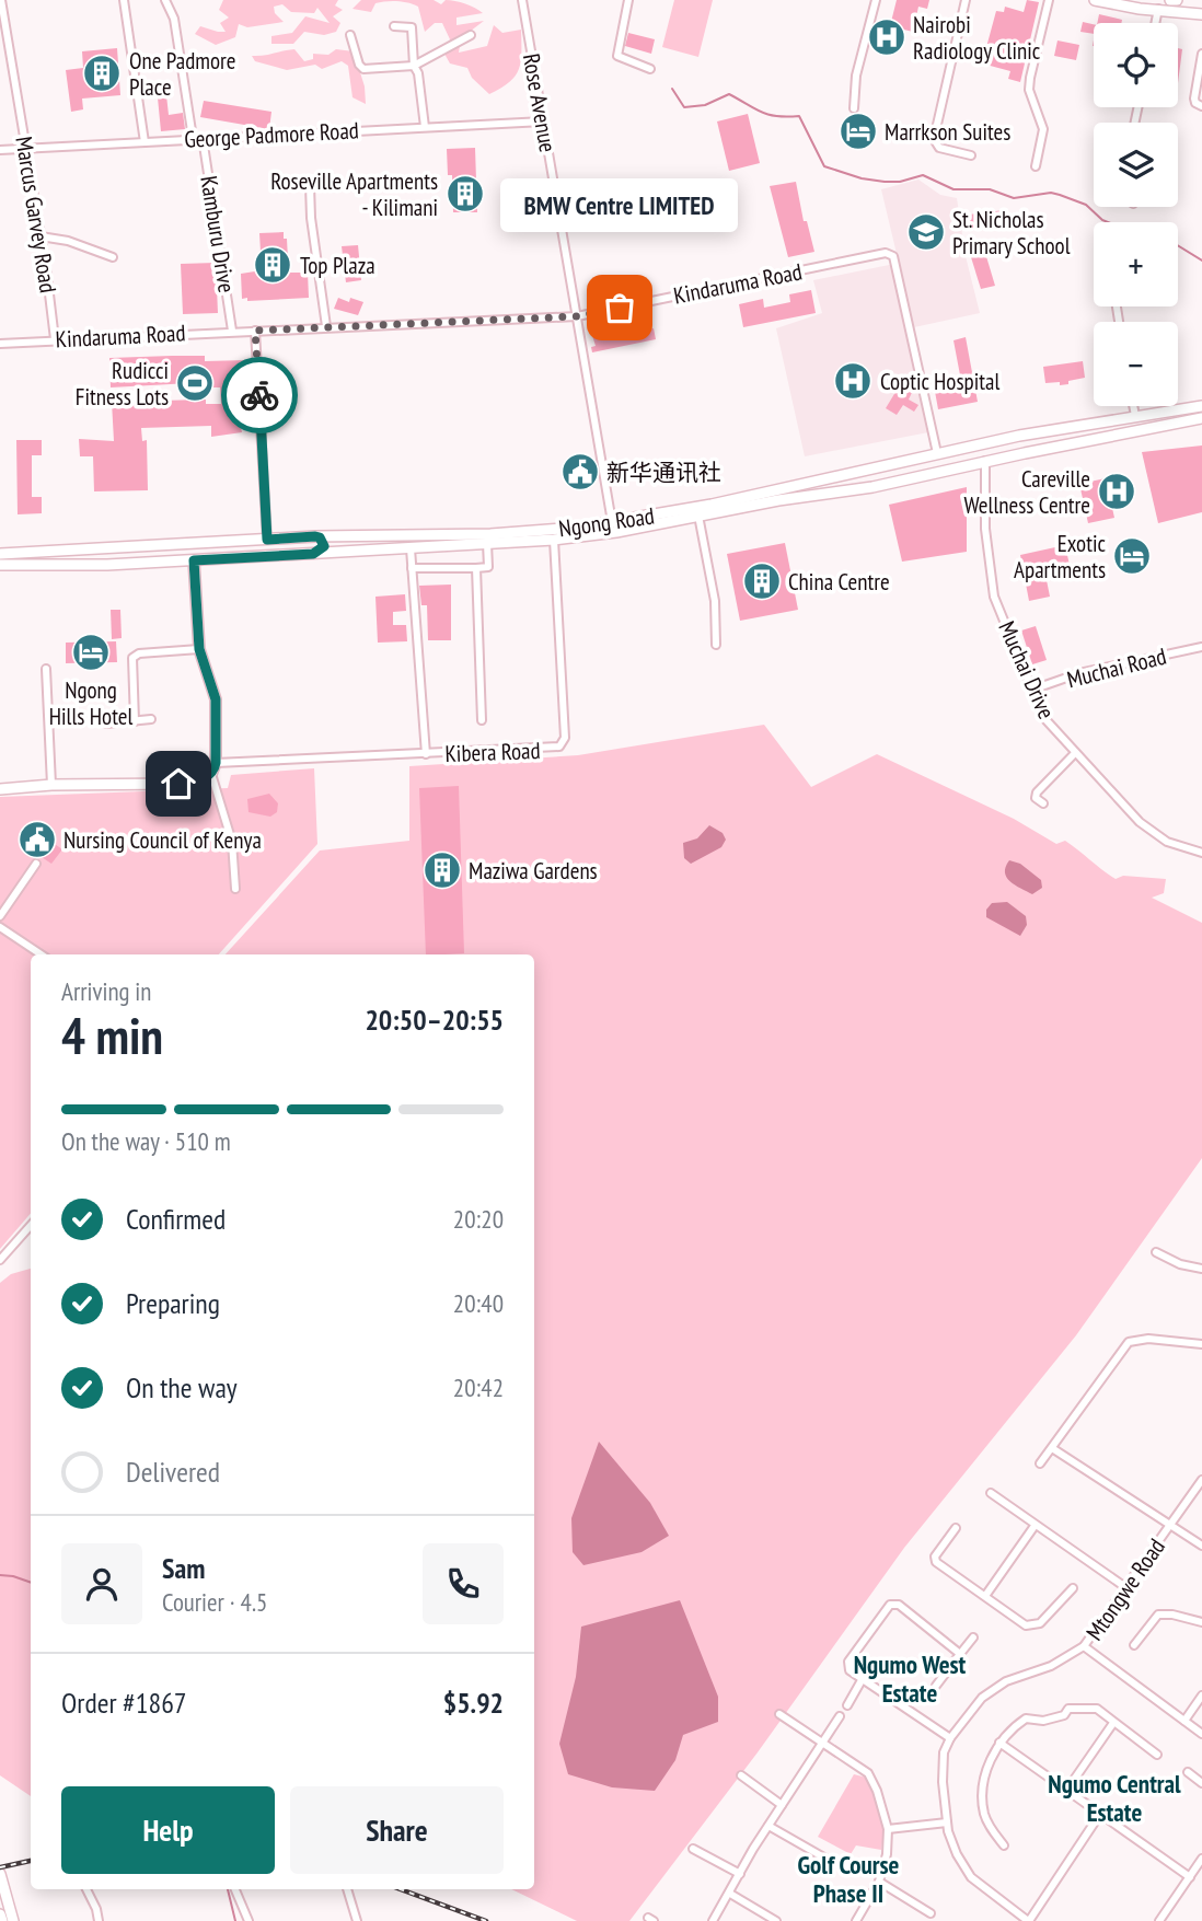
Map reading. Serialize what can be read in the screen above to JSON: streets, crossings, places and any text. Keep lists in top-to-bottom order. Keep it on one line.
{"streets":{"main road":["Ngong Road"],"street":["Rose Avenue","George Padmore Road","Marcus Garvey Road","Kamburu Drive","Kindaruma Road","Muchai Road","Muchai Drive","Kibera Road","Mtongwe Road"]},"crossings":[["Rose Avenue","George Padmore Road"],["Rose Avenue","Kindaruma Road"],["Rose Avenue","Ngong Road"],["George Padmore Road","Marcus Garvey Road"],["George Padmore Road","Kamburu Drive"],["Marcus Garvey Road","Kindaruma Road"],["Kamburu Drive","Kindaruma Road"],["Kindaruma Road","Ngong Road"],["Ngong Road","Muchai Drive"],["Ngong Road","Kibera Road"],["Muchai Road","Muchai Drive"]],"districts":["Ngumo West Estate","Ngumo Central Estate","Golf Course Phase II"],"places":{"hospital":["Nairobi Radiology Clinic","Coptic Hospital","Careville Wellness Centre"],"building":["One Padmore Place","Roseville Apartments - Kilimani","Top Plaza","China Centre","Maziwa Gardens"],"hotel":["Marrkson Suites","Exotic Apartments","Ngong Hills Hotel"],"school or university":["St. Nicholas Primary School"],"other":["BMW Centre LIMITED"],"sports":["Rudicci Fitness Lots"],"public building":["新华通讯社","Nursing Council of Kenya"]},"page":{"map_buttons":["+","−"],"bubble":"BMW Centre LIMITED","heading":["4 min","Arriving in","20:50–20:55"],"panel":["Sam","Courier · 4.5","Order #1867","$5.92"],"bar":"On the way · 510 m","list":[["Confirmed","20:20"],["Preparing","20:40"],["On the way","20:42"],"Delivered"],"buttons":["Help","Share"]}}
